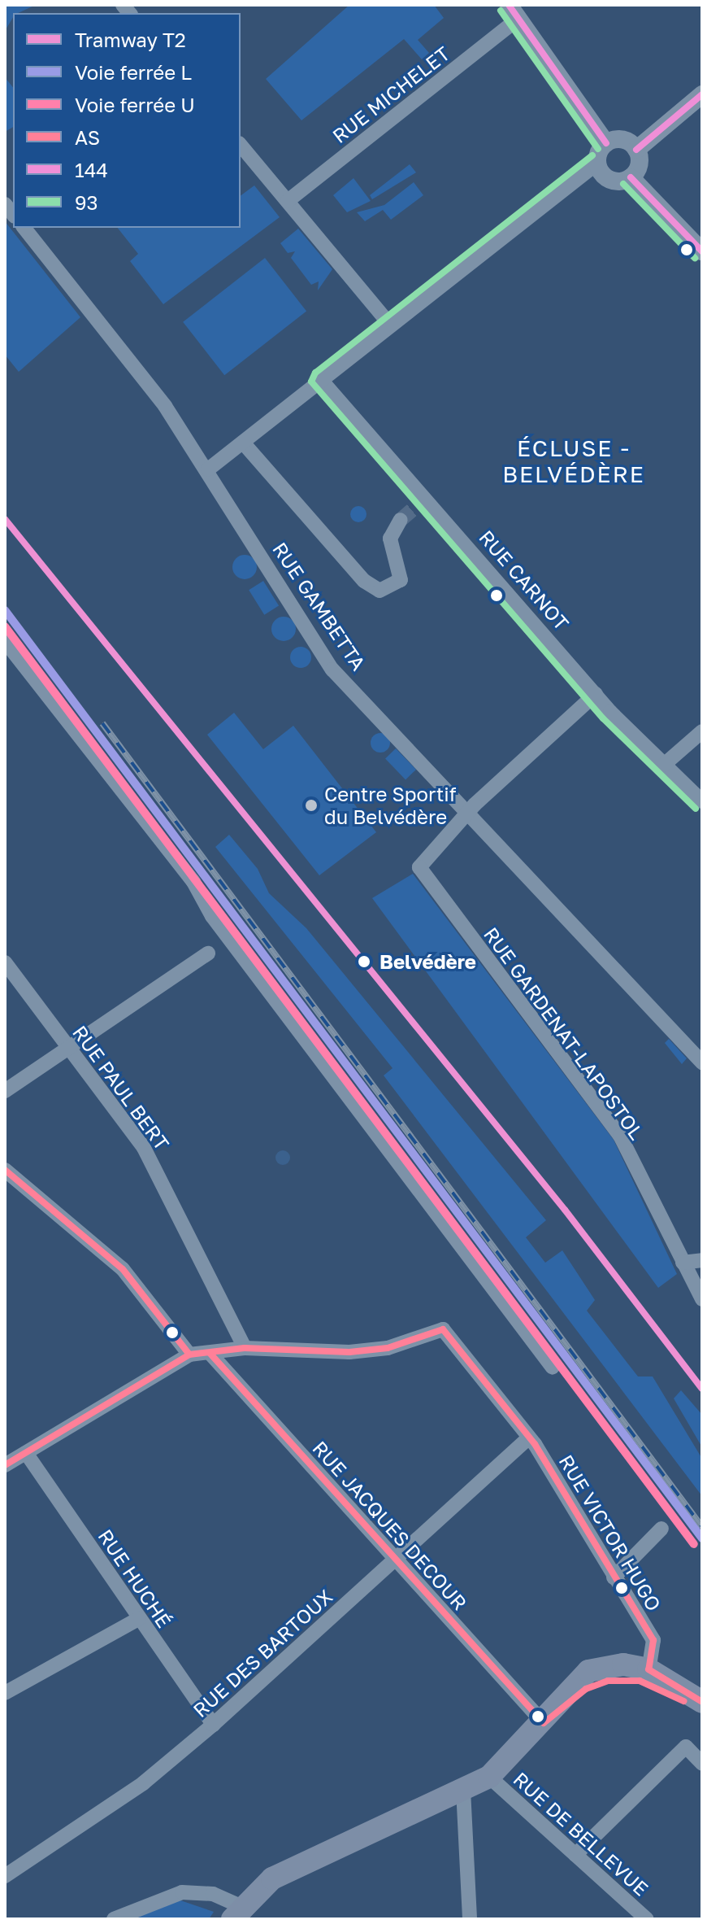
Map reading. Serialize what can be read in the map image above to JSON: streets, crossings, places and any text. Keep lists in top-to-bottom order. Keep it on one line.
{"streets":{"street":["RUE MICHELET","RUE CARNOT","RUE GAMBETTA","RUE GARDENAT-LAPOSTOL","RUE PAUL BERT","RUE JACQUES DECOUR","RUE VICTOR HUGO","RUE HUCHÉ","RUE DES BARTOUX","RUE DE BELLEVUE"]},"crossings":[["RUE GAMBETTA","RUE GARDENAT-LAPOSTOL"],["RUE PAUL BERT","RUE VICTOR HUGO"],["RUE JACQUES DECOUR","RUE DES BARTOUX"],["RUE VICTOR HUGO","RUE DES BARTOUX"],["RUE HUCHÉ","RUE DES BARTOUX"]],"districts":["ÉCLUSE - BELVÉDÈRE"],"places":["Centre Sportif du Belvédère","Belvédère"],"lines":["transit line 144","transit line 93","tram line T2","rail line L","rail line U","transit line AS"],"legend":["Tramway T2","Voie ferrée L","Voie ferrée U","AS","144","93"]}
